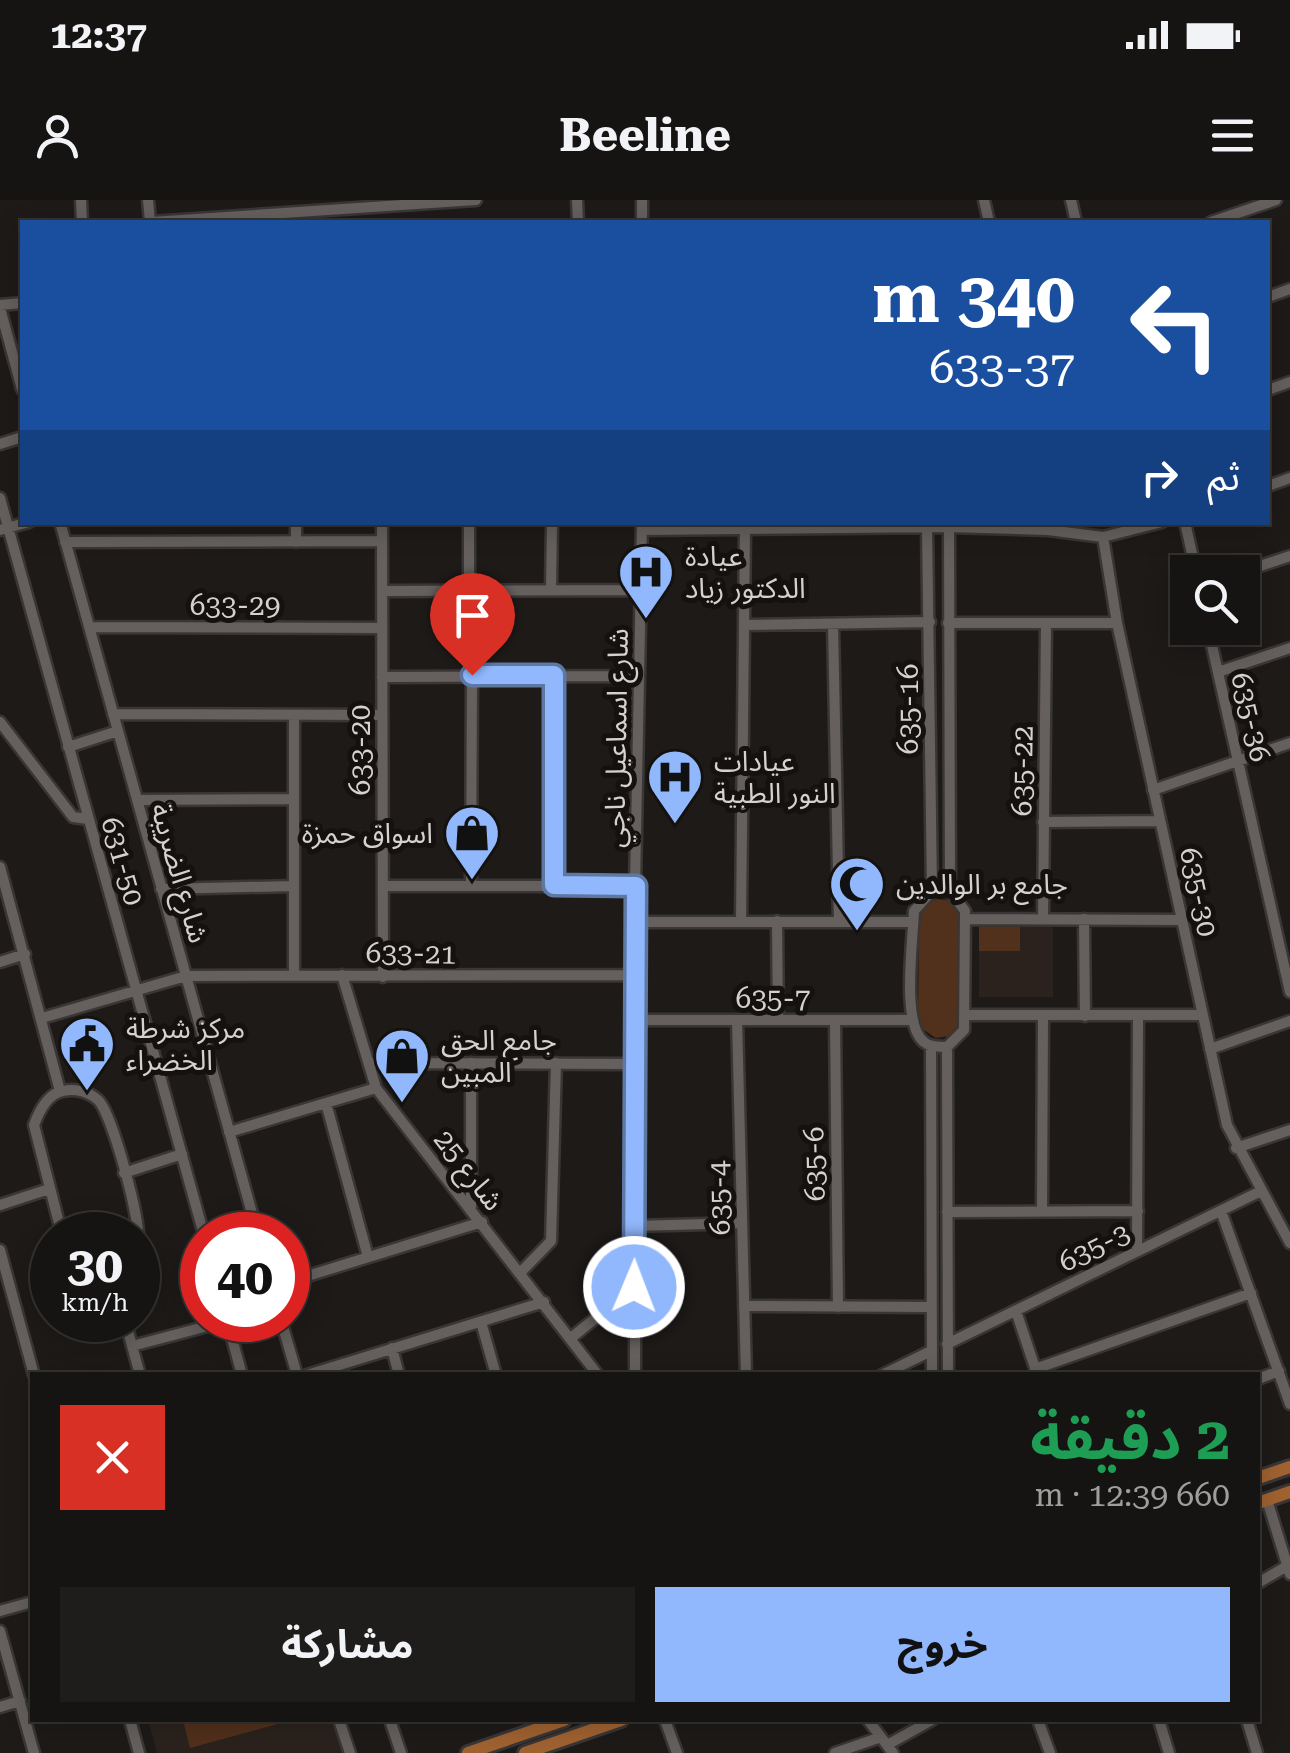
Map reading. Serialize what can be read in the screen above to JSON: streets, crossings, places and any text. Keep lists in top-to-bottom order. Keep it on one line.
{"streets":{"street":["633-29","635-16","635-36","شارع اسماعيل ناجي","633-20","635-22","631-50","شارع الضريبة","635-30","633-21","635-7","635-6","شارع 25","635-4","635-3"]},"crossings":[["633-29","633-20"],["633-29","شارع الضريبة"],["635-16","635-3"],["شارع اسماعيل ناجي","633-21"],["شارع اسماعيل ناجي","635-7"],["633-20","633-21"],["631-50","633-21"],["شارع الضريبة","633-21"],["635-30","635-3"],["633-21","شارع 25"],["635-7","635-6"],["635-7","635-4"]],"places":{"hospital":["عيادة الدكتور زياد","عيادات النور الطبية"],"shop":["اسواق حمزة","جامع الحق المبين"],"mosque":["جامع بر الوالدين"],"public building":["مركز شرطة الخضراء"]},"page":{"status":"12:37","header":"Beeline","turn":["340 m","633-37"],"then":"ثم","speed":"30 km/h","limit":"40","heading":["2 دقيقة","660 m · 12:39"],"buttons":["خروج","مشاركة"]}}
